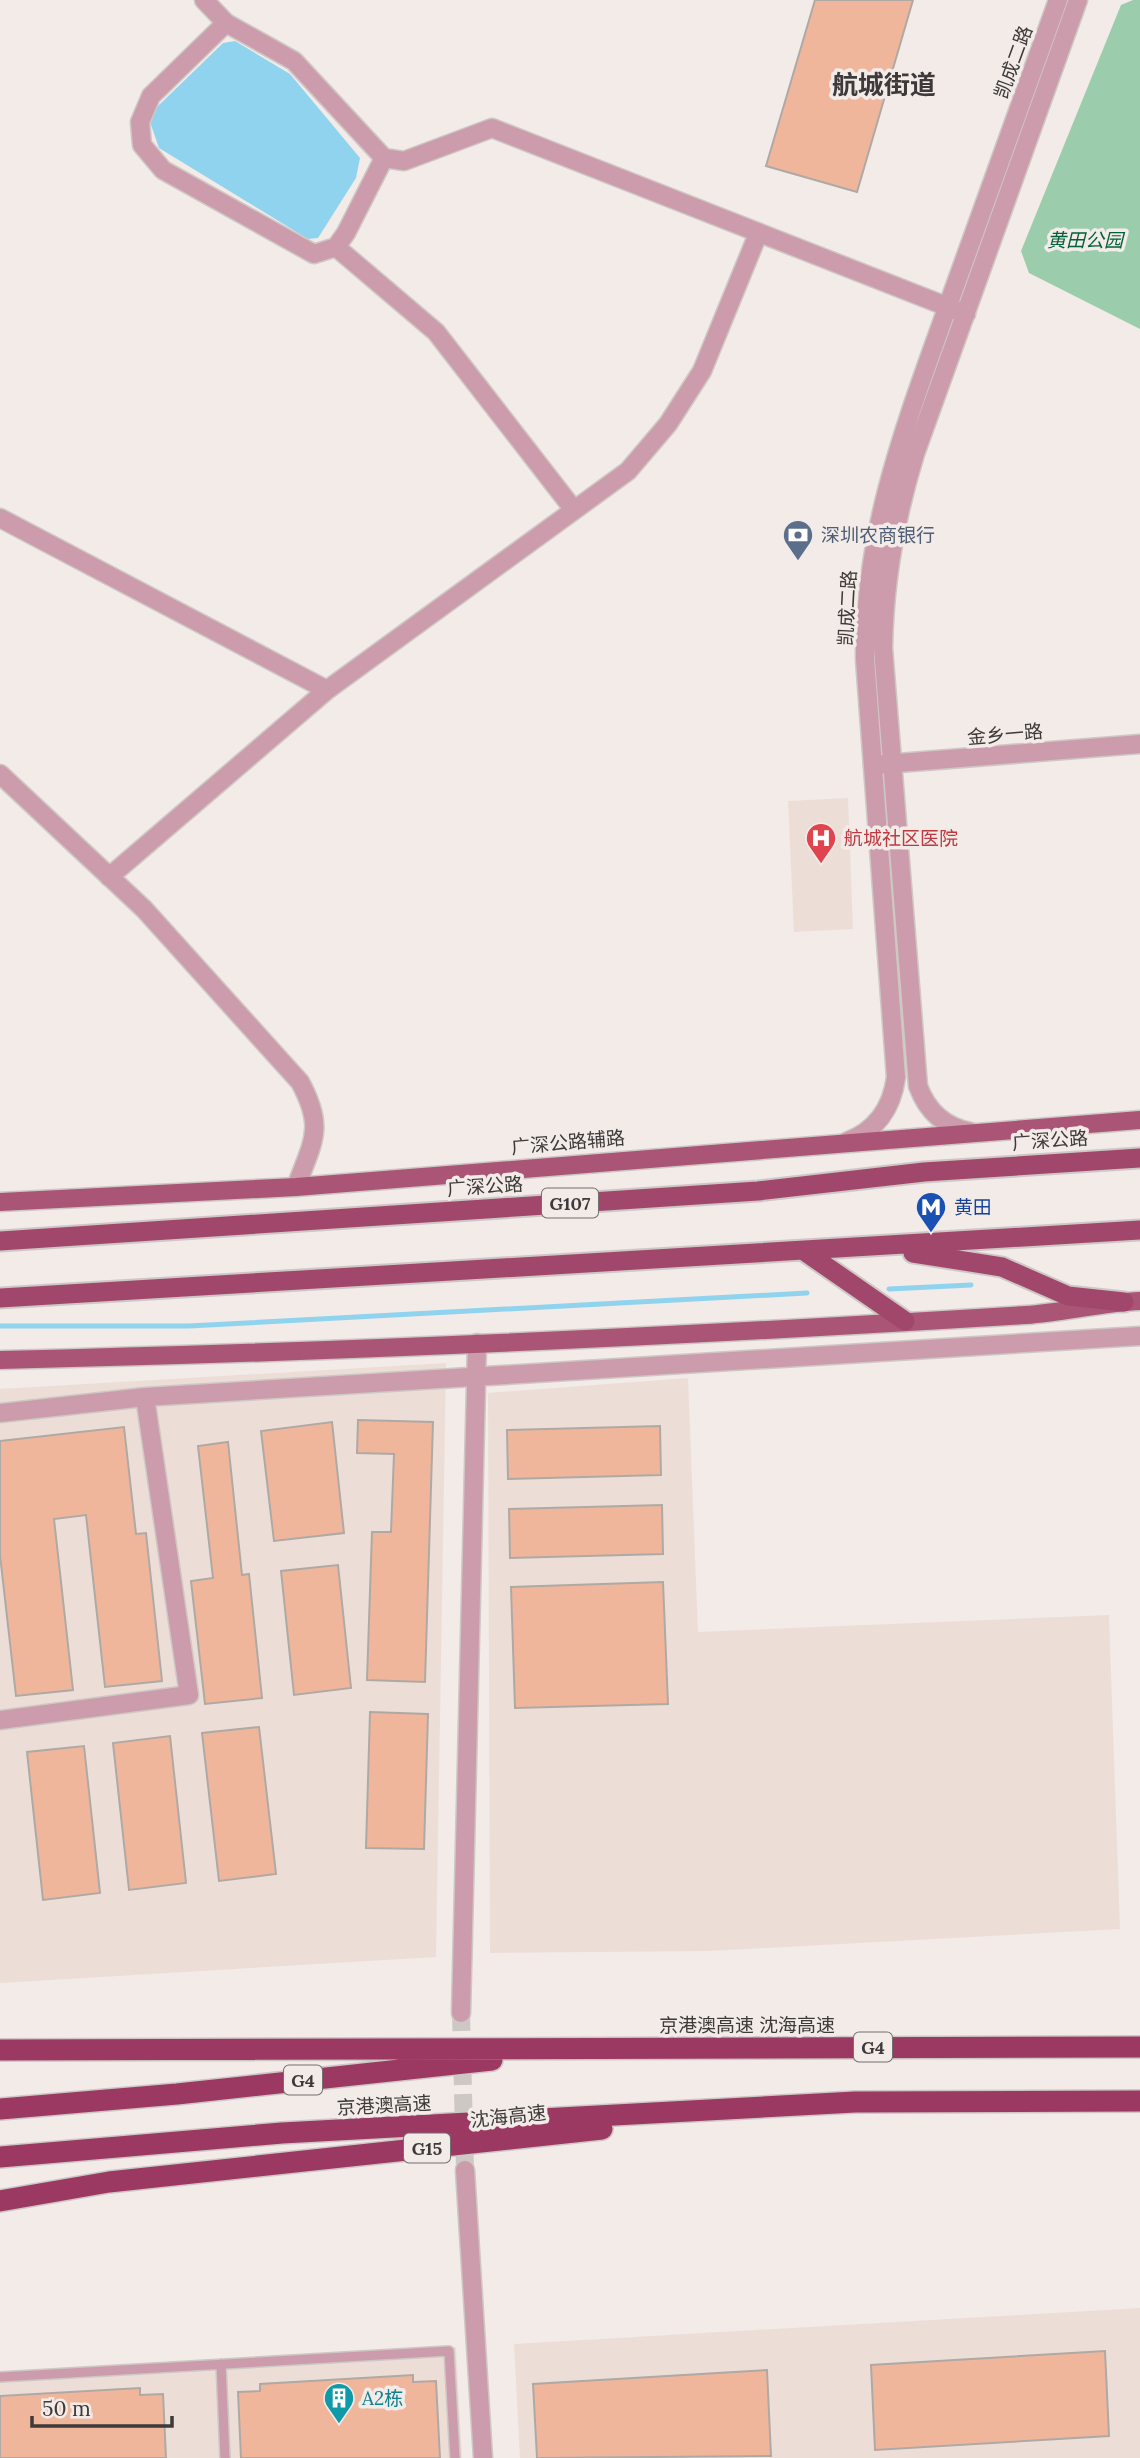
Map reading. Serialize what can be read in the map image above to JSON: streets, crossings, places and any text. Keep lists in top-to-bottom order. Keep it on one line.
{"streets":{"highway":["广深公路","G107","京港澳高速 沈海高速","G4","京港澳高速","沈海高速","G15"],"main road":["广深公路辅路"],"street":["凯成二路","金乡一路"]},"crossings":[["凯成二路","金乡一路"],["凯成二路","广深公路辅路"],["京港澳高速 沈海高速","京港澳高速"],["京港澳高速","沈海高速"]],"districts":["航城街道"],"parks":["黄田公园"],"places":{"bank":["深圳农商银行"],"hospital":["航城社区医院"],"metro station":["黄田"],"building":["A2栋"]},"scale_bar":"50 m"}
